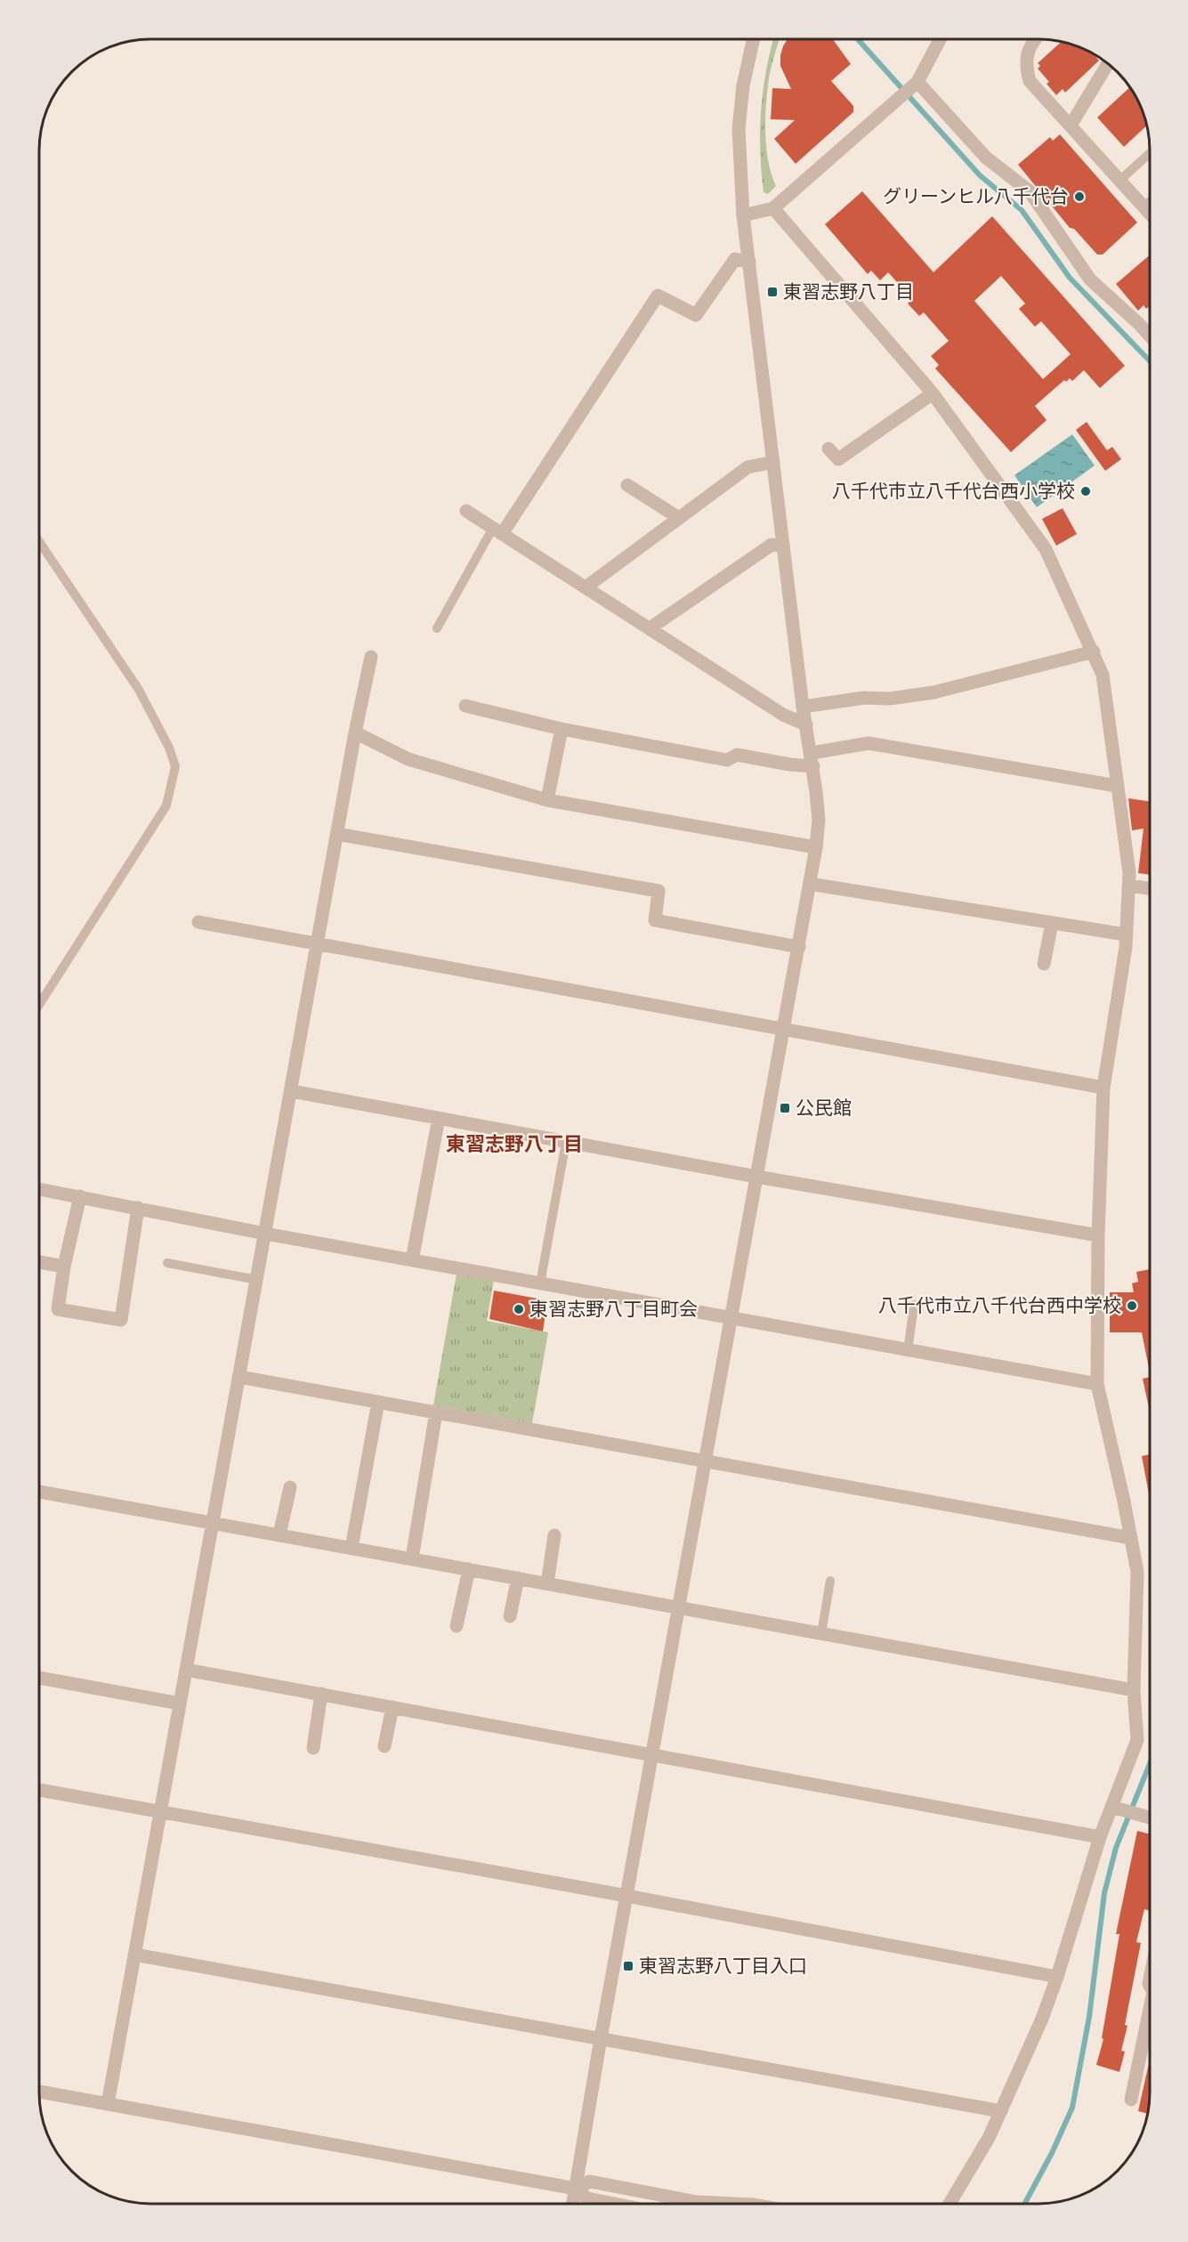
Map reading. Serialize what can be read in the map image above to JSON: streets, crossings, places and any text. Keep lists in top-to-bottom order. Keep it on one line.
{"districts":["東習志野八丁目"],"places":{"other":["グリーンヒル八千代台","八千代市立八千代台西小学校","八千代市立八千代台西中学校","東習志野八丁目町会"],"transit":["東習志野八丁目","公民館","東習志野八丁目入口"]}}
